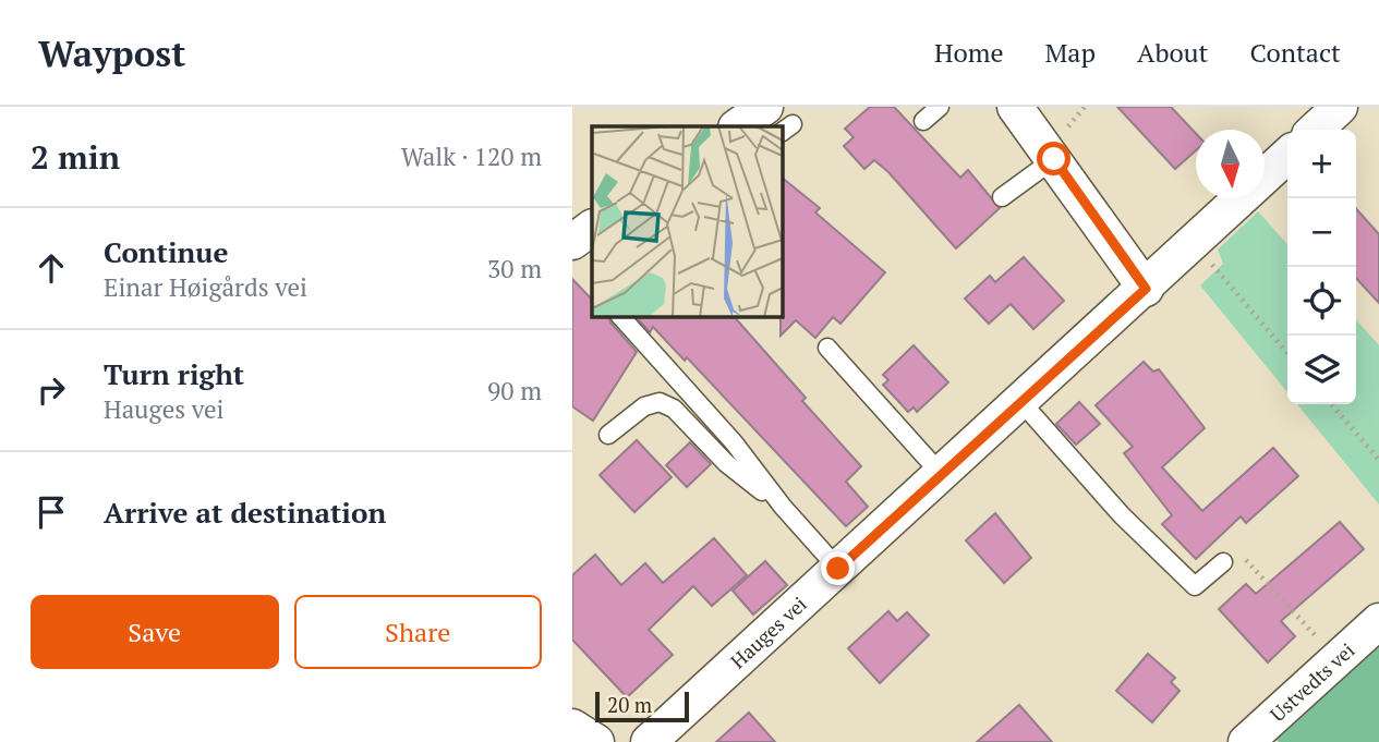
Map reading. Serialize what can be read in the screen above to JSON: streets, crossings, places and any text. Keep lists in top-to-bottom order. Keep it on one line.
{"streets":{"street":["Hauges vei","Ustvedts vei"]},"scale_bar":"20 m","north":"bottom","page":{"header":"Waypost","nav":["Home","Map","About","Contact"],"heading":["2 min","Walk · 120 m"],"map_buttons":["+","−"],"list":[["Continue","Einar Høigårds vei","30 m"],["Turn right","Hauges vei","90 m"],"Arrive at destination"],"buttons":["Save","Share"],"scale":"20 m"}}
